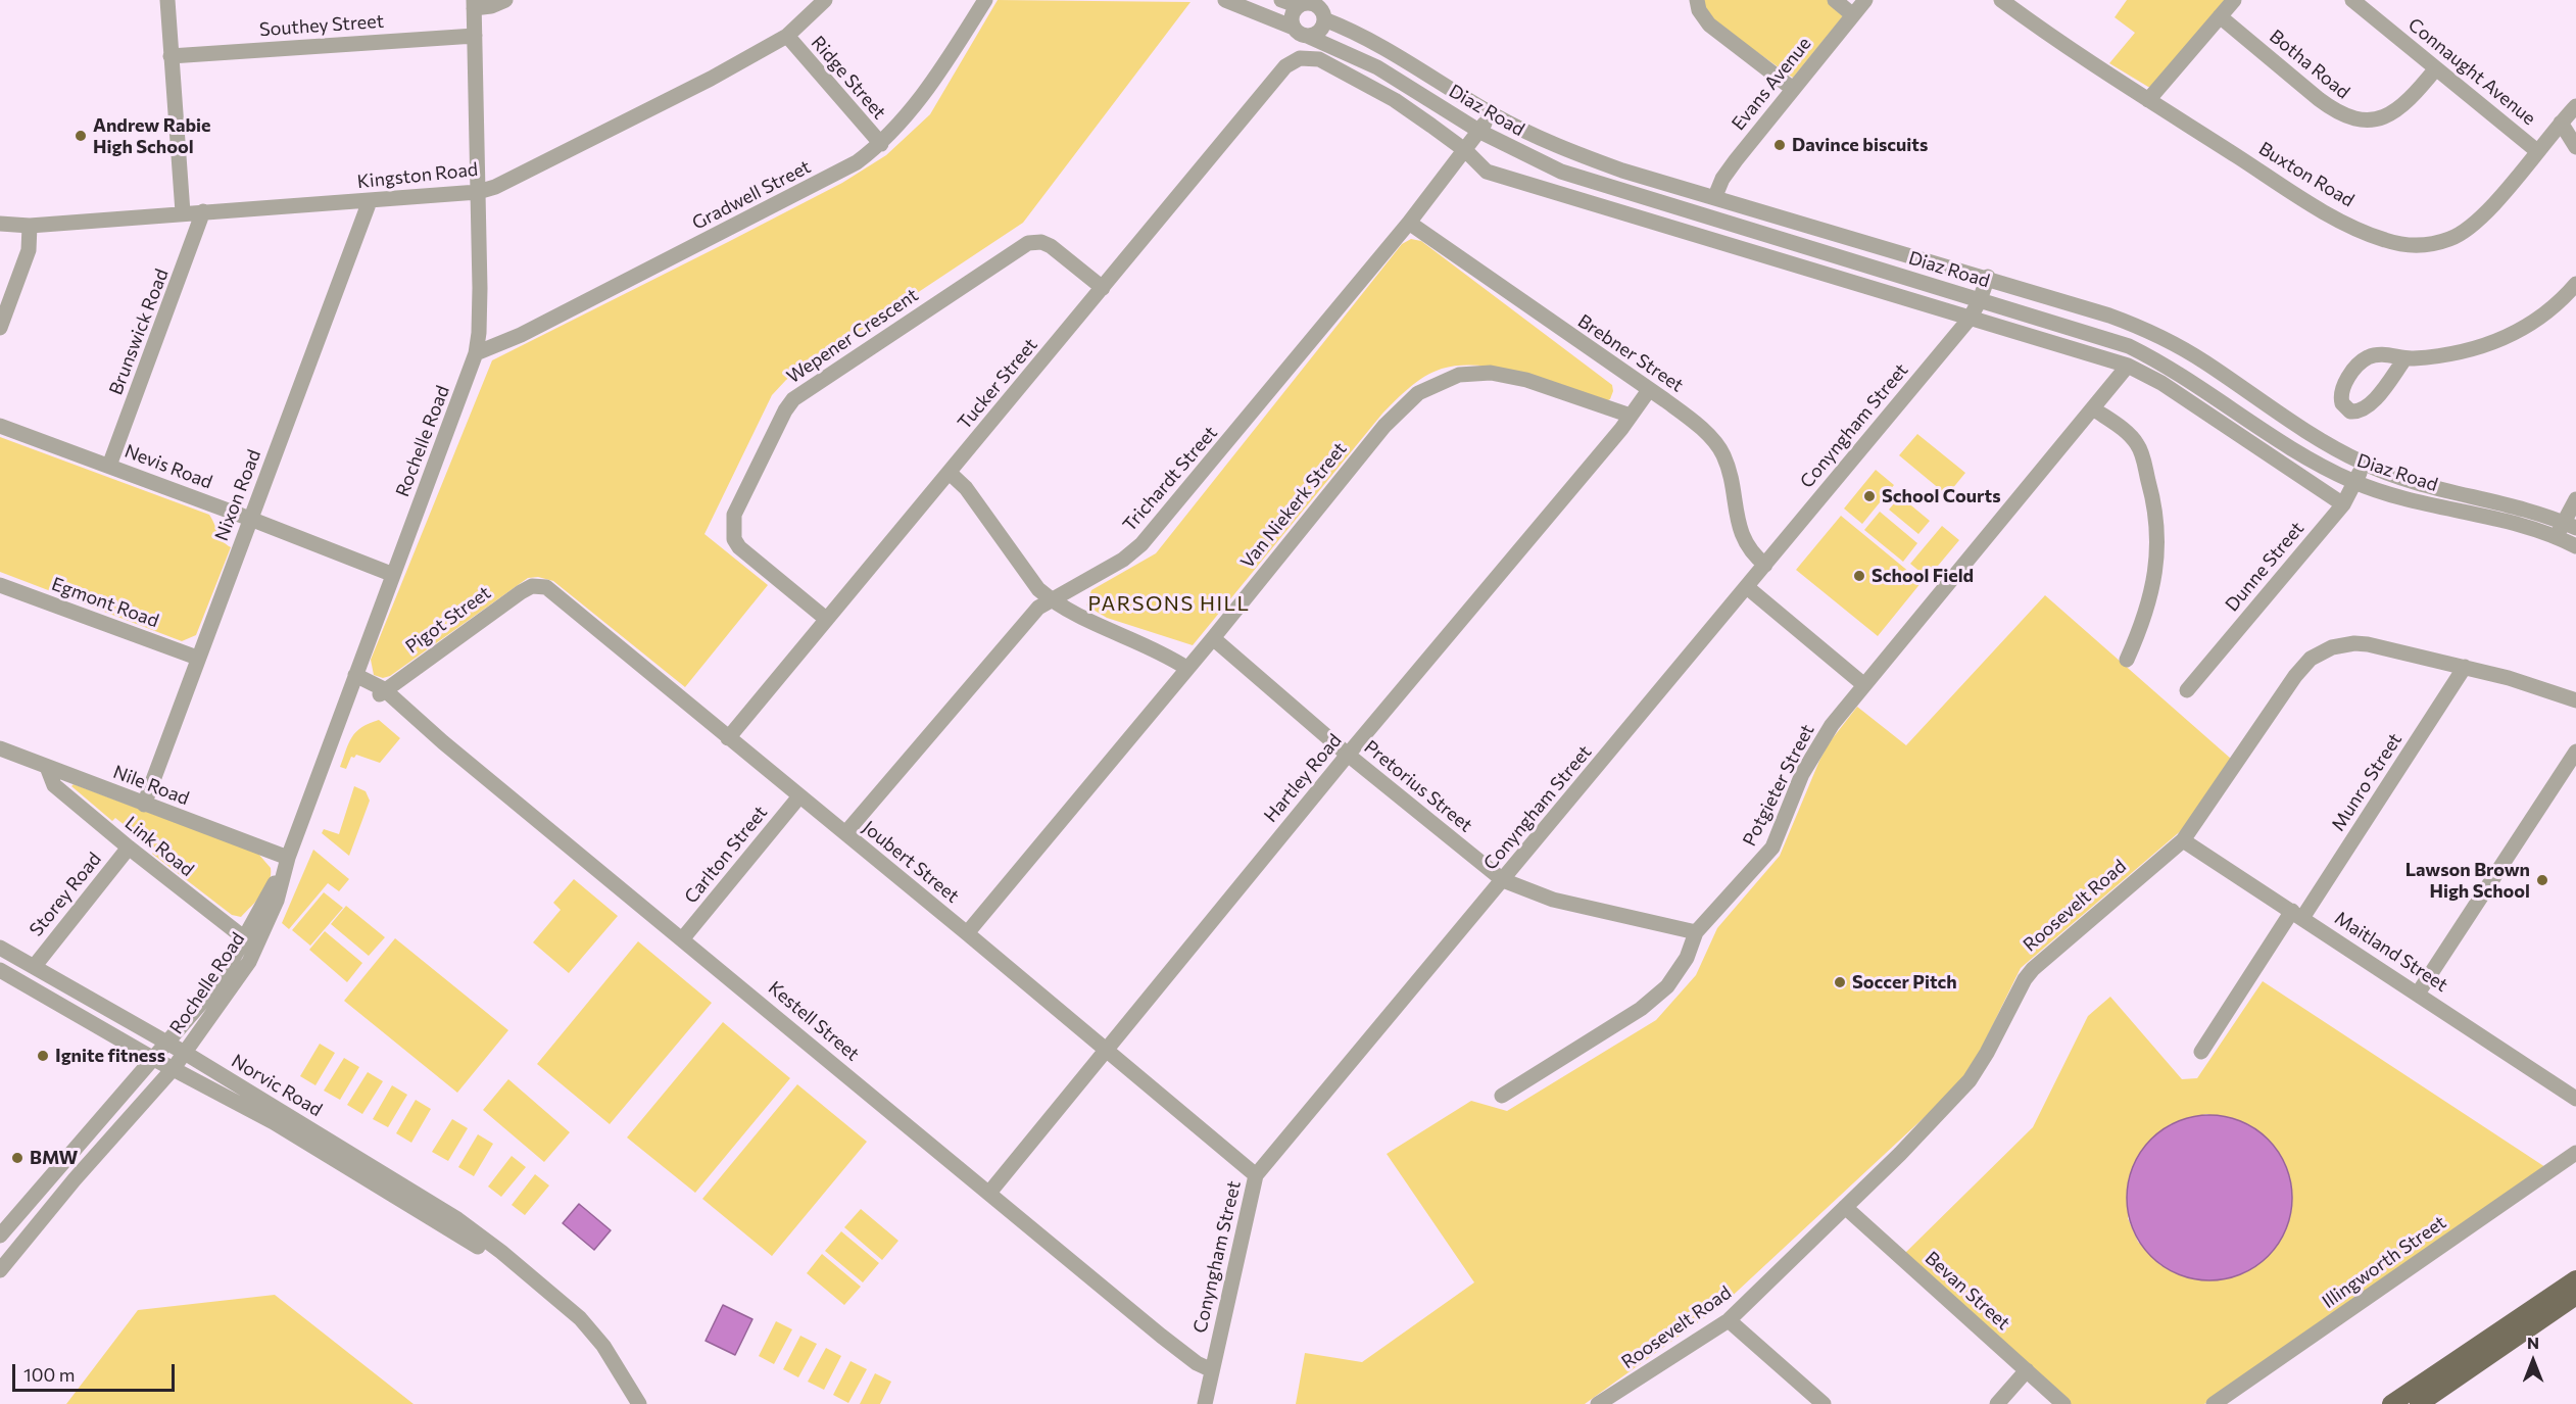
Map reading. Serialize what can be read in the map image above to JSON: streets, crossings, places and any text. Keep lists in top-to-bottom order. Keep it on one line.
{"streets":{"street":["Southey Street","Botha Road","Connaught Avenue","Ridge Street","Evans Avenue","Diaz Road","Buxton Road","Kingston Road","Gradwell Street","Brunswick Road","Wepener Crescent","Brebner Street","Tucker Street","Conyngham Street","Rochelle Road","Nevis Road","Trichardt Street","Nixon Road","Van Niekerk Street","Dunne Street","Egmont Road","Pigot Street","Hartley Road","Munro Street","Nile Road","Potgieter Street","Pretorius Street","Link Road","Carlton Street","Joubert Street","Storey Road","Roosevelt Road","Maitland Street","Kestell Street","Norvic Road","Illingworth Street","Bevan Street"]},"crossings":[["Southey Street","Rochelle Road"],["Botha Road","Connaught Avenue"],["Connaught Avenue","Buxton Road"],["Ridge Street","Kingston Road"],["Ridge Street","Gradwell Street"],["Evans Avenue","Diaz Road"],["Diaz Road","Conyngham Street"],["Diaz Road","Trichardt Street"],["Diaz Road","Dunne Street"],["Kingston Road","Brunswick Road"],["Kingston Road","Rochelle Road"],["Kingston Road","Nixon Road"],["Gradwell Street","Rochelle Road"],["Brunswick Road","Nevis Road"],["Wepener Crescent","Tucker Street"],["Brebner Street","Conyngham Street"],["Brebner Street","Trichardt Street"],["Brebner Street","Hartley Road"],["Tucker Street","Trichardt Street"],["Tucker Street","Joubert Street"],["Conyngham Street","Pretorius Street"],["Conyngham Street","Joubert Street"],["Conyngham Street","Kestell Street"],["Rochelle Road","Nevis Road"],["Rochelle Road","Nile Road"],["Rochelle Road","Link Road"],["Rochelle Road","Kestell Street"],["Rochelle Road","Norvic Road"],["Nevis Road","Nixon Road"],["Trichardt Street","Joubert Street"],["Nixon Road","Egmont Road"],["Nixon Road","Nile Road"],["Van Niekerk Street","Hartley Road"],["Van Niekerk Street","Pretorius Street"],["Van Niekerk Street","Joubert Street"],["Pigot Street","Joubert Street"],["Pigot Street","Kestell Street"],["Hartley Road","Pretorius Street"],["Hartley Road","Joubert Street"],["Hartley Road","Kestell Street"],["Munro Street","Roosevelt Road"],["Munro Street","Maitland Street"],["Nile Road","Link Road"],["Potgieter Street","Pretorius Street"],["Link Road","Storey Road"],["Carlton Street","Joubert Street"],["Carlton Street","Kestell Street"],["Storey Road","Norvic Road"],["Roosevelt Road","Maitland Street"],["Roosevelt Road","Bevan Street"]],"districts":["PARSONS HILL"],"places":["Andrew Rabie High School","Davince biscuits","School Courts","School Field","Lawson Brown High School","Soccer Pitch","Ignite fitness","BMW"],"scale_bar":"100 m","north":"top"}
